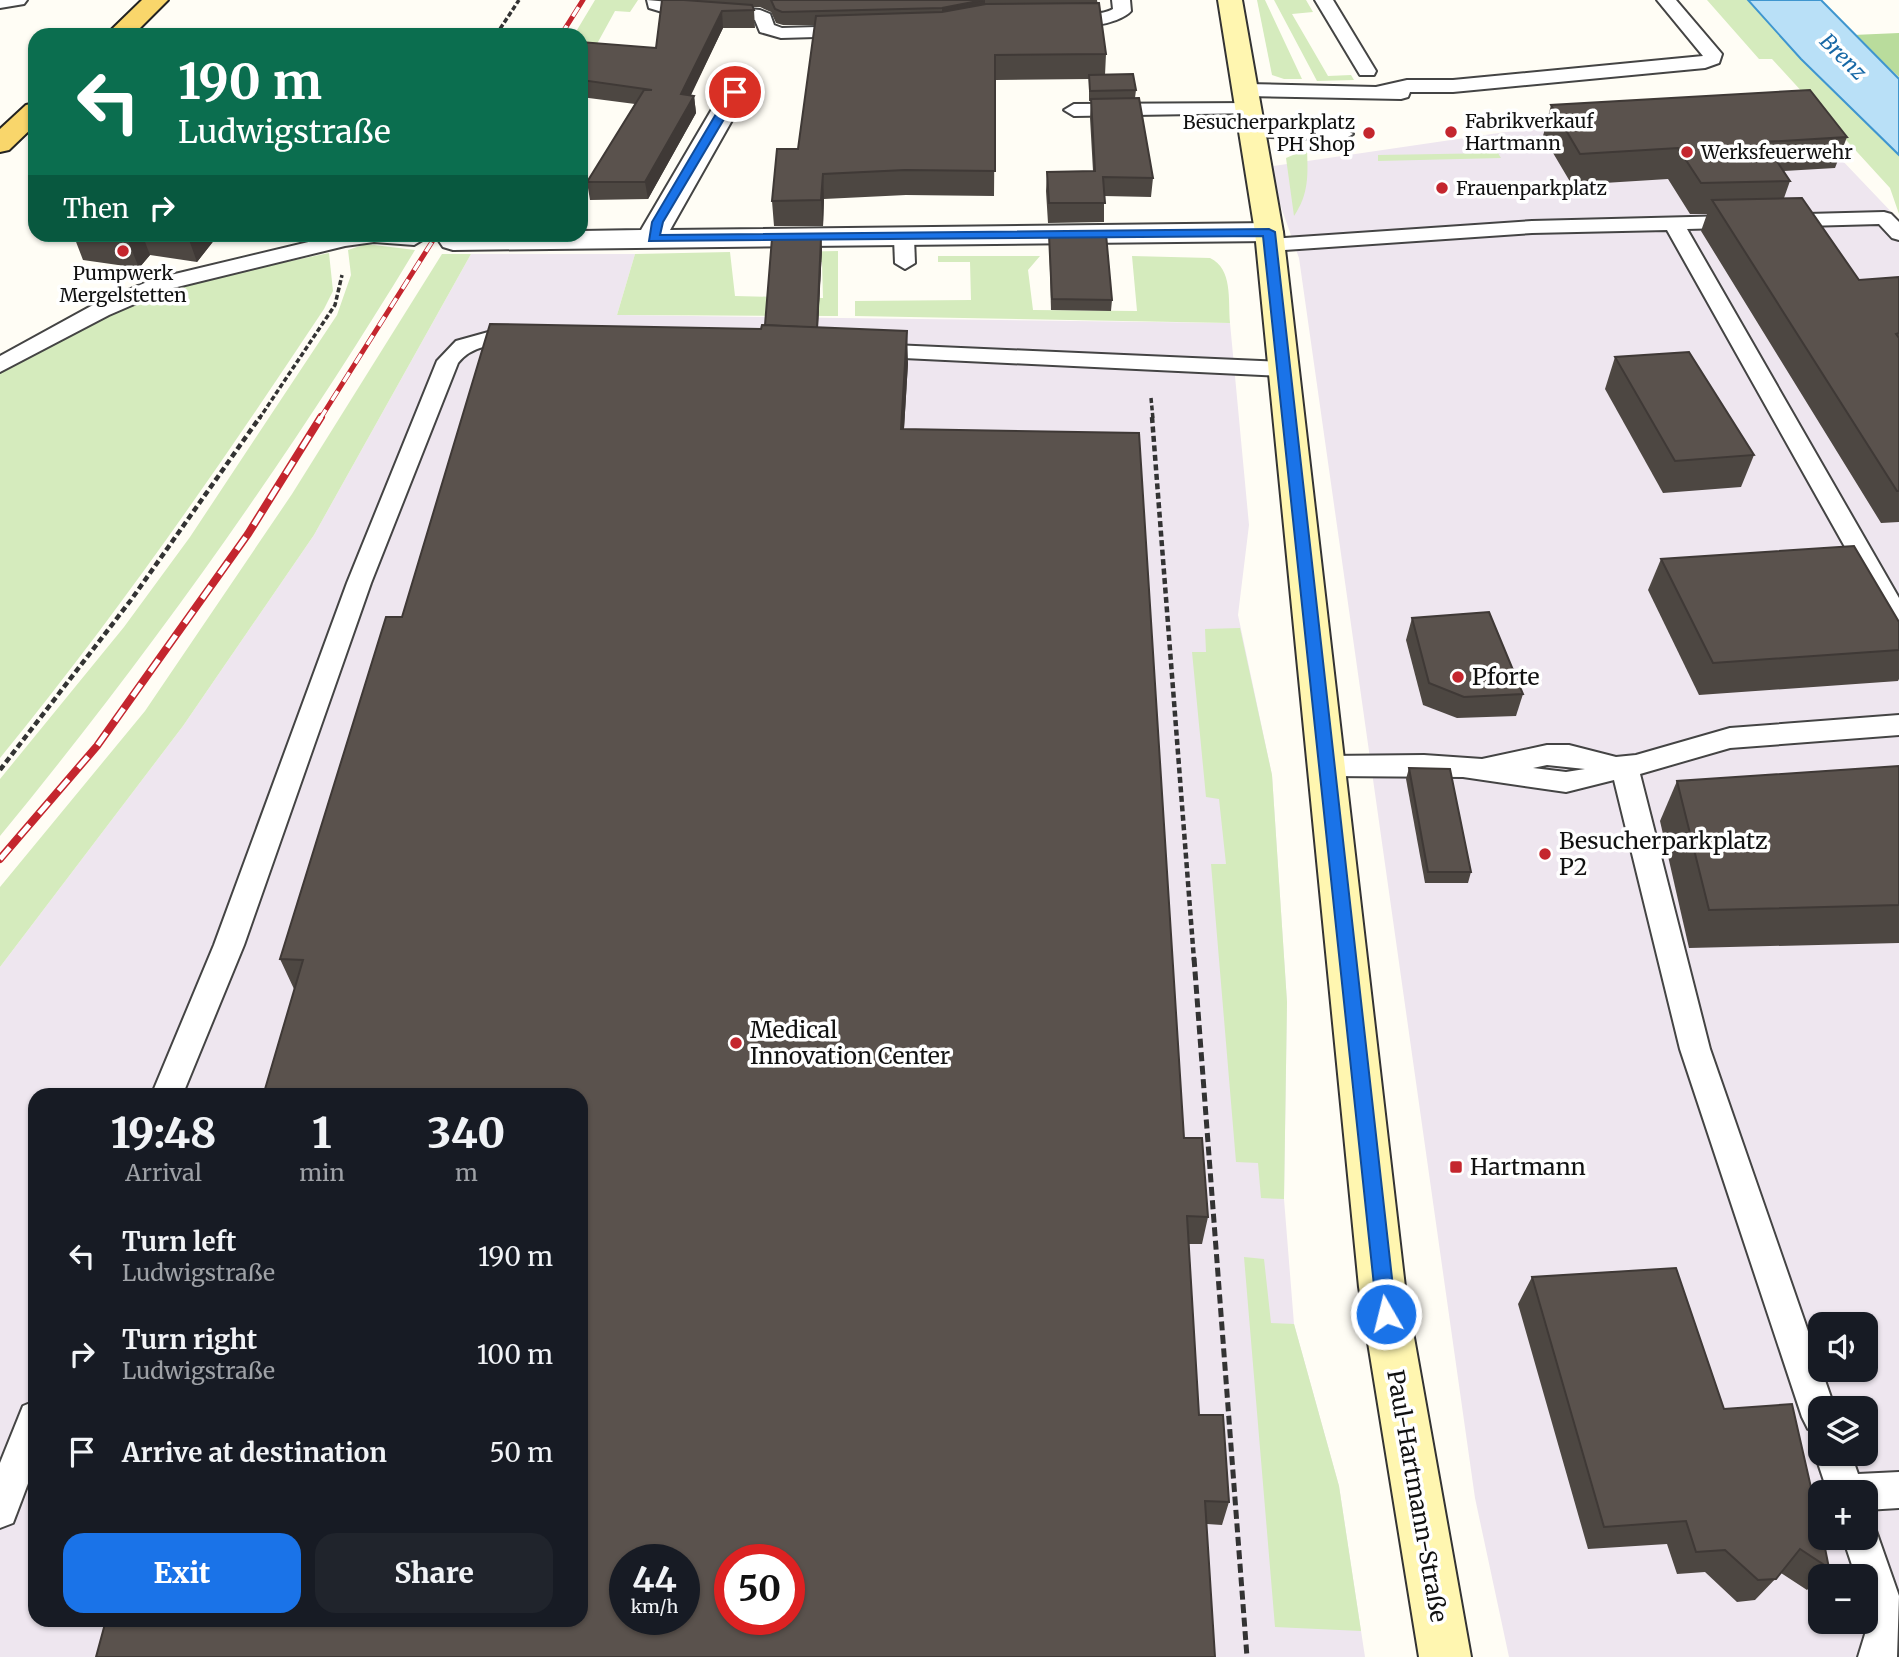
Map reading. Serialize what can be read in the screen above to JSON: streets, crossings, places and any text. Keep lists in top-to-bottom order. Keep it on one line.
{"streets":{"main road":["Paul-Hartmann-Straße"]},"water":["Brenz"],"places":{"other":["Fabrikverkauf Hartmann","Besucherparkplatz PH Shop","Werksfeuerwehr","Frauenparkplatz","Pumpwerk Mergelstetten","Pforte","Besucherparkplatz P2","Medical Innovation Center"],"transit":["Hartmann"]},"page":{"turn":["190 m","Ludwigstraße"],"then":"Then","eta":["19:48","Arrival","1","min","340","m"],"list":[{"name":"Turn left","note":"Ludwigstraße","value":"190 m"},{"name":"Turn right","note":"Ludwigstraße","value":"100 m"},{"name":"Arrive at destination","value":"50 m"}],"map_buttons":["+","−"],"buttons":["Exit","Share"],"speed":"44 km/h","limit":"50"}}
